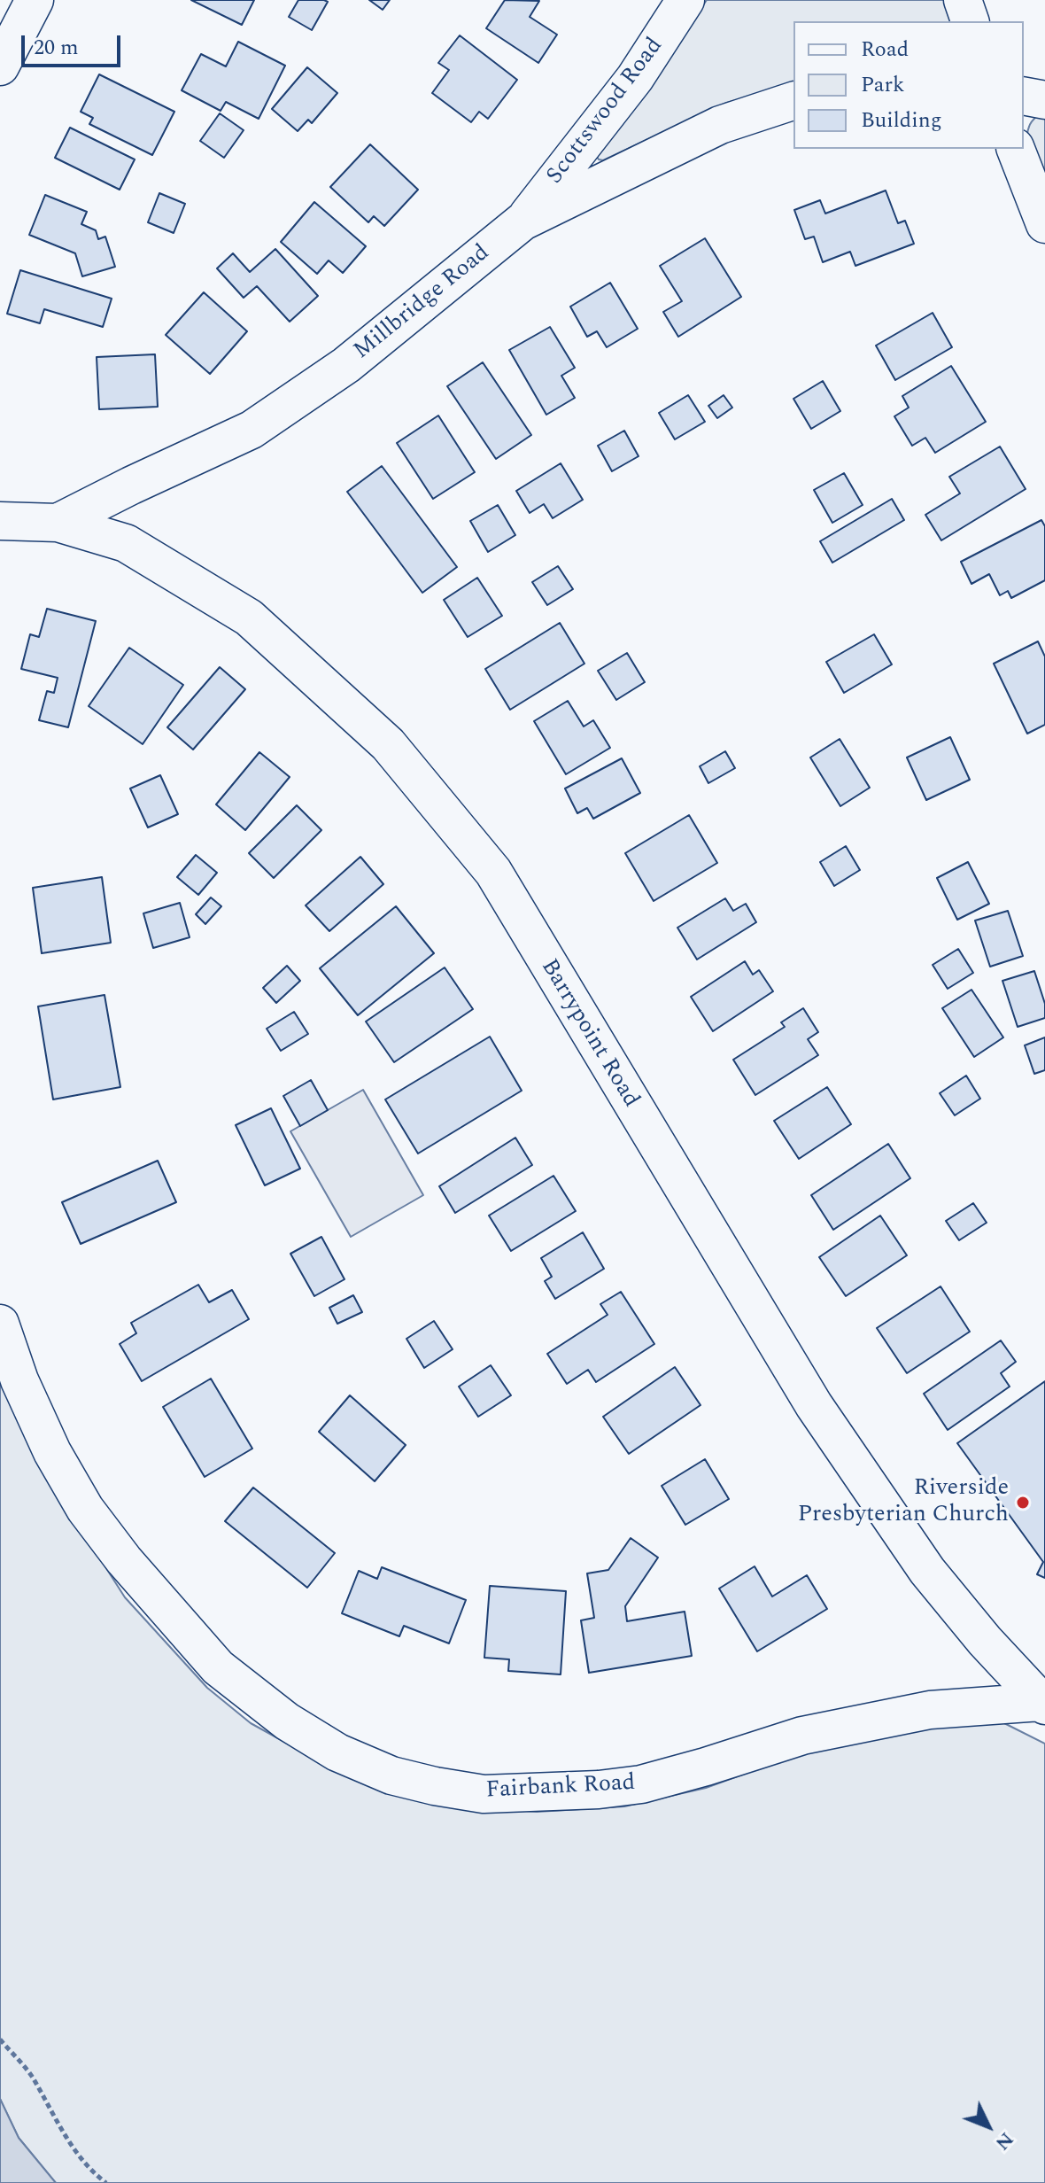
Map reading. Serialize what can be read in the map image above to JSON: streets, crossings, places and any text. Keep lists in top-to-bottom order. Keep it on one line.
{"streets":{"street":["Scottswood Road","Millbridge Road","Barrypoint Road","Fairbank Road"]},"crossings":[["Scottswood Road","Millbridge Road"],["Millbridge Road","Barrypoint Road"],["Barrypoint Road","Fairbank Road"]],"places":["Riverside Presbyterian Church"],"legend":["Road","Park","Building"],"scale_bar":"20 m","north":"bottom right"}
